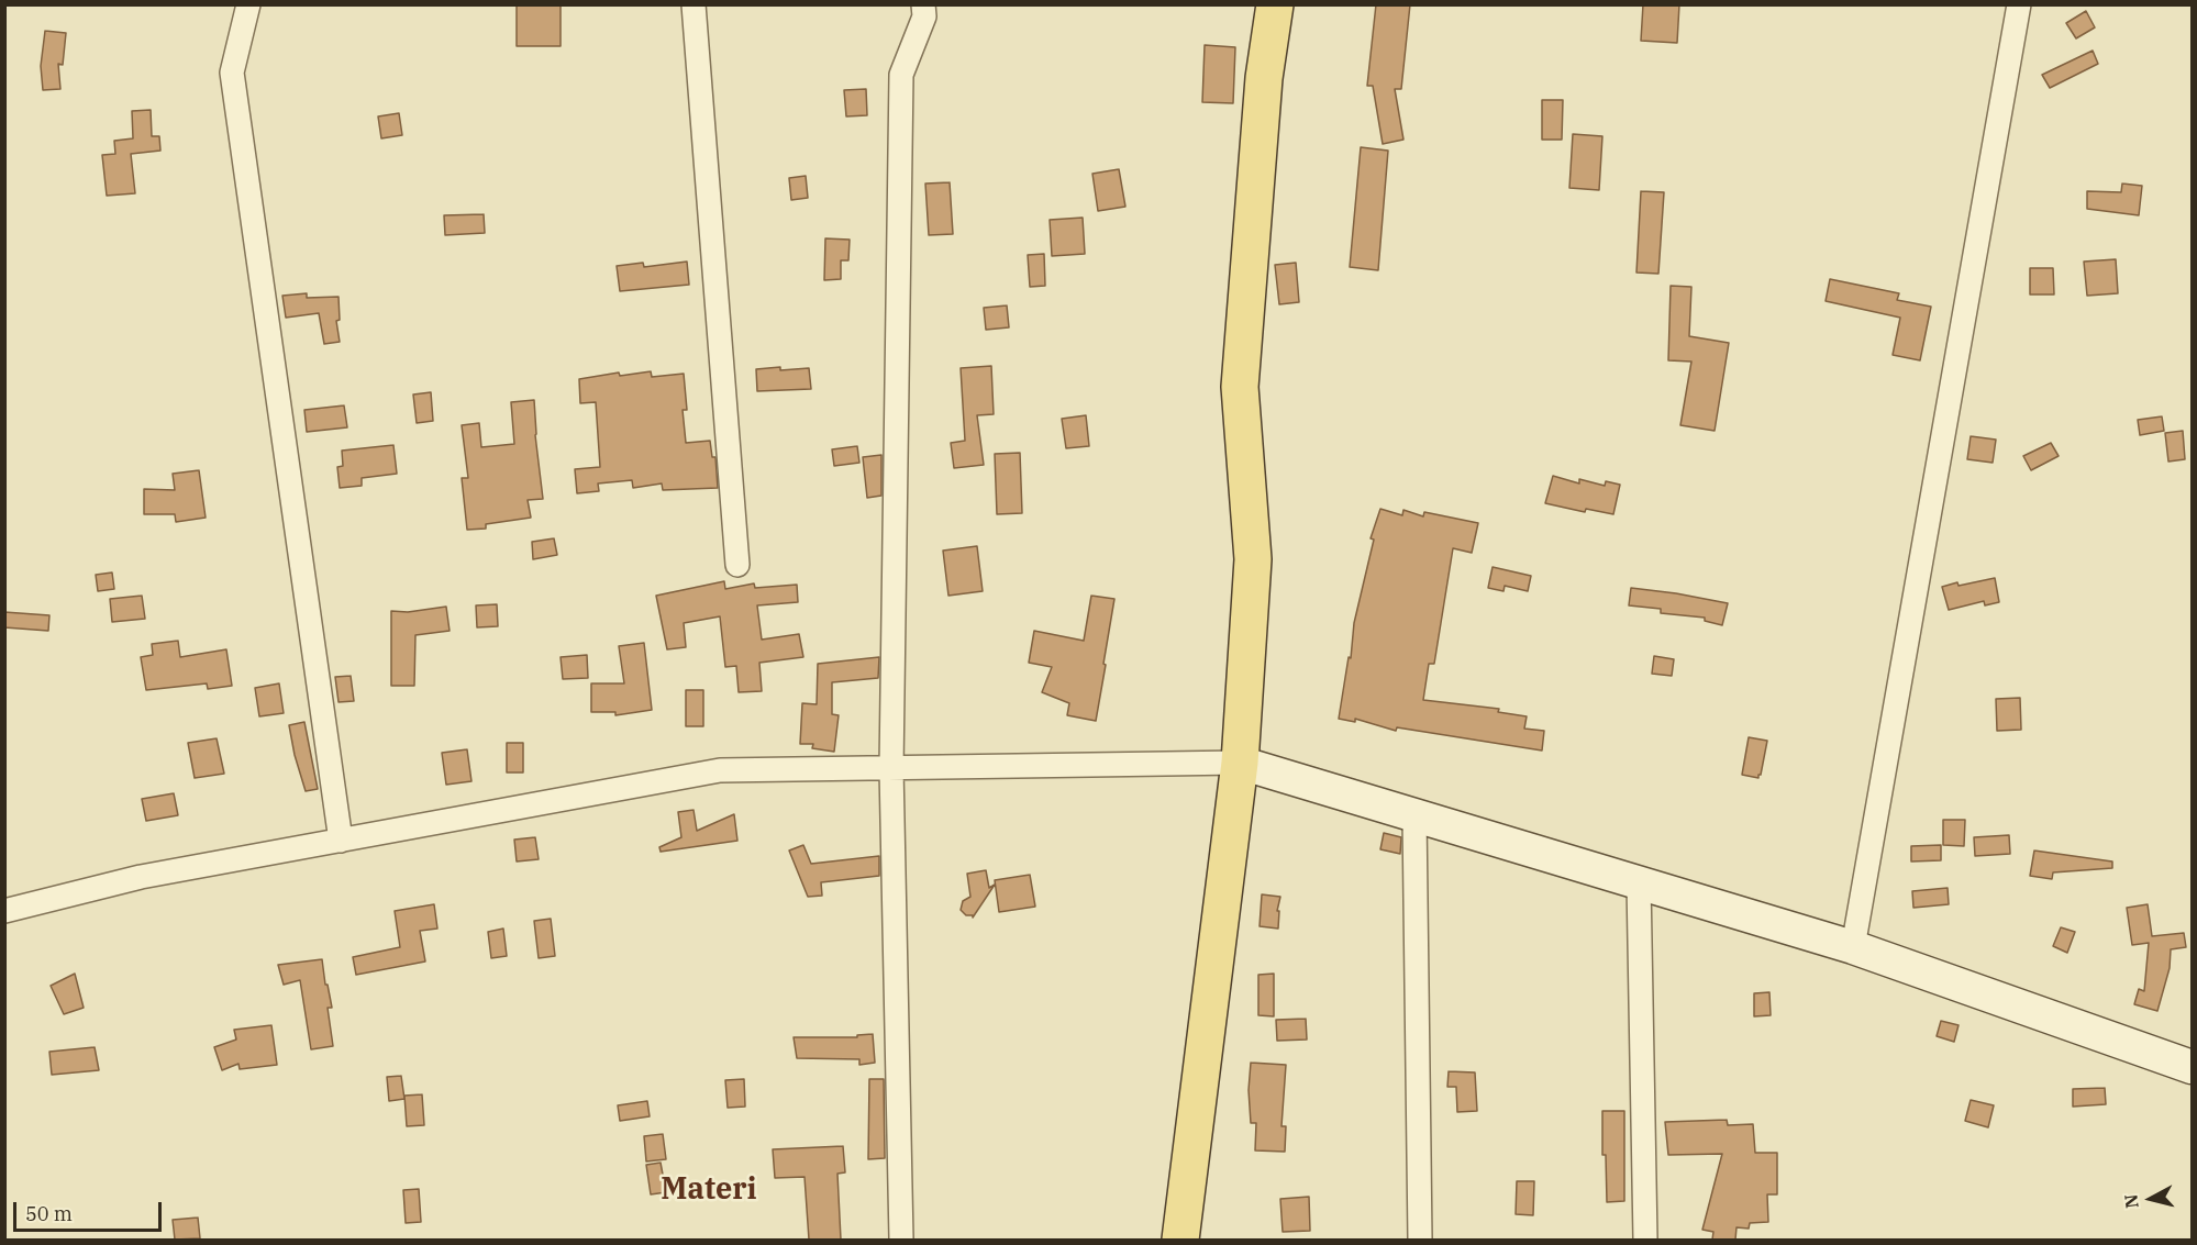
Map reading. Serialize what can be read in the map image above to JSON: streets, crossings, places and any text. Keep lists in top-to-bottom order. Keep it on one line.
{"districts":["Materi"],"scale_bar":"50 m","north":"left"}
